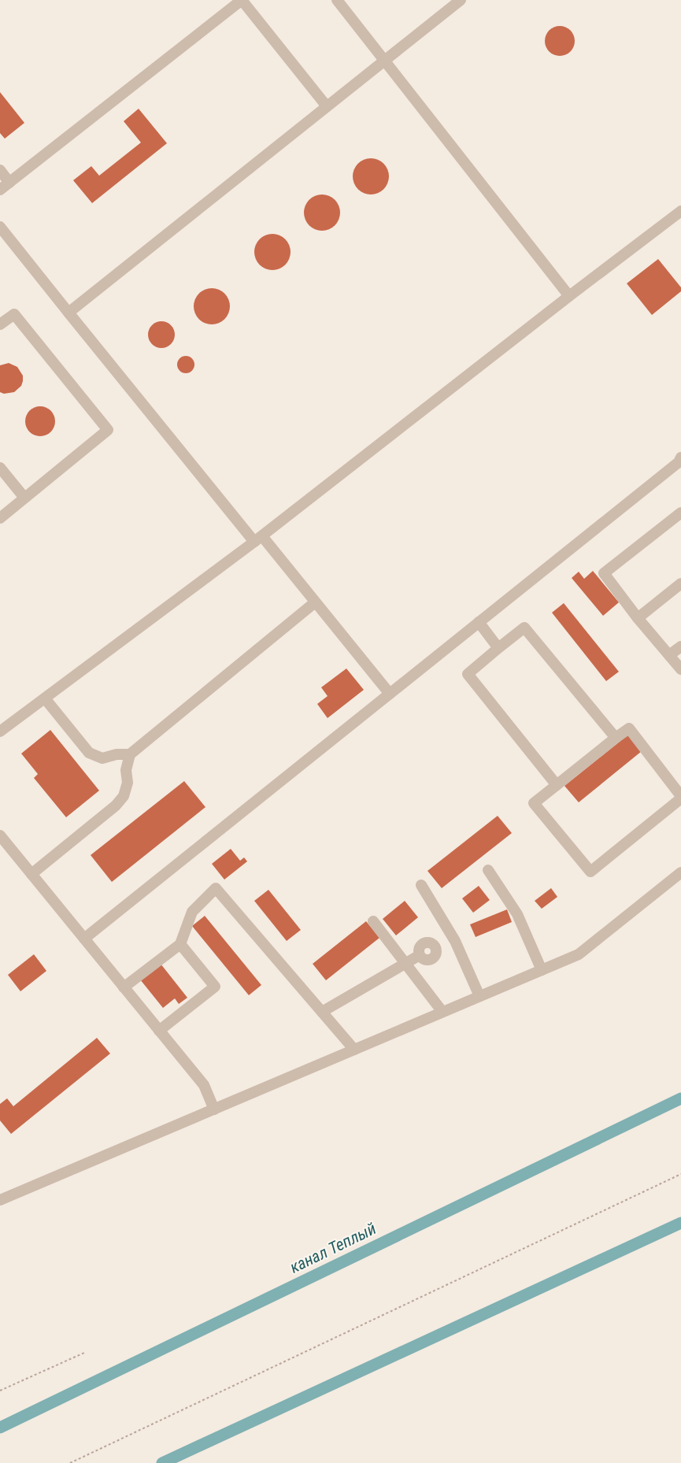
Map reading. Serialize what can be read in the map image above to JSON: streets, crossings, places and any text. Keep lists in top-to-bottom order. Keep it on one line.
{"water":["канал Теплый"]}
